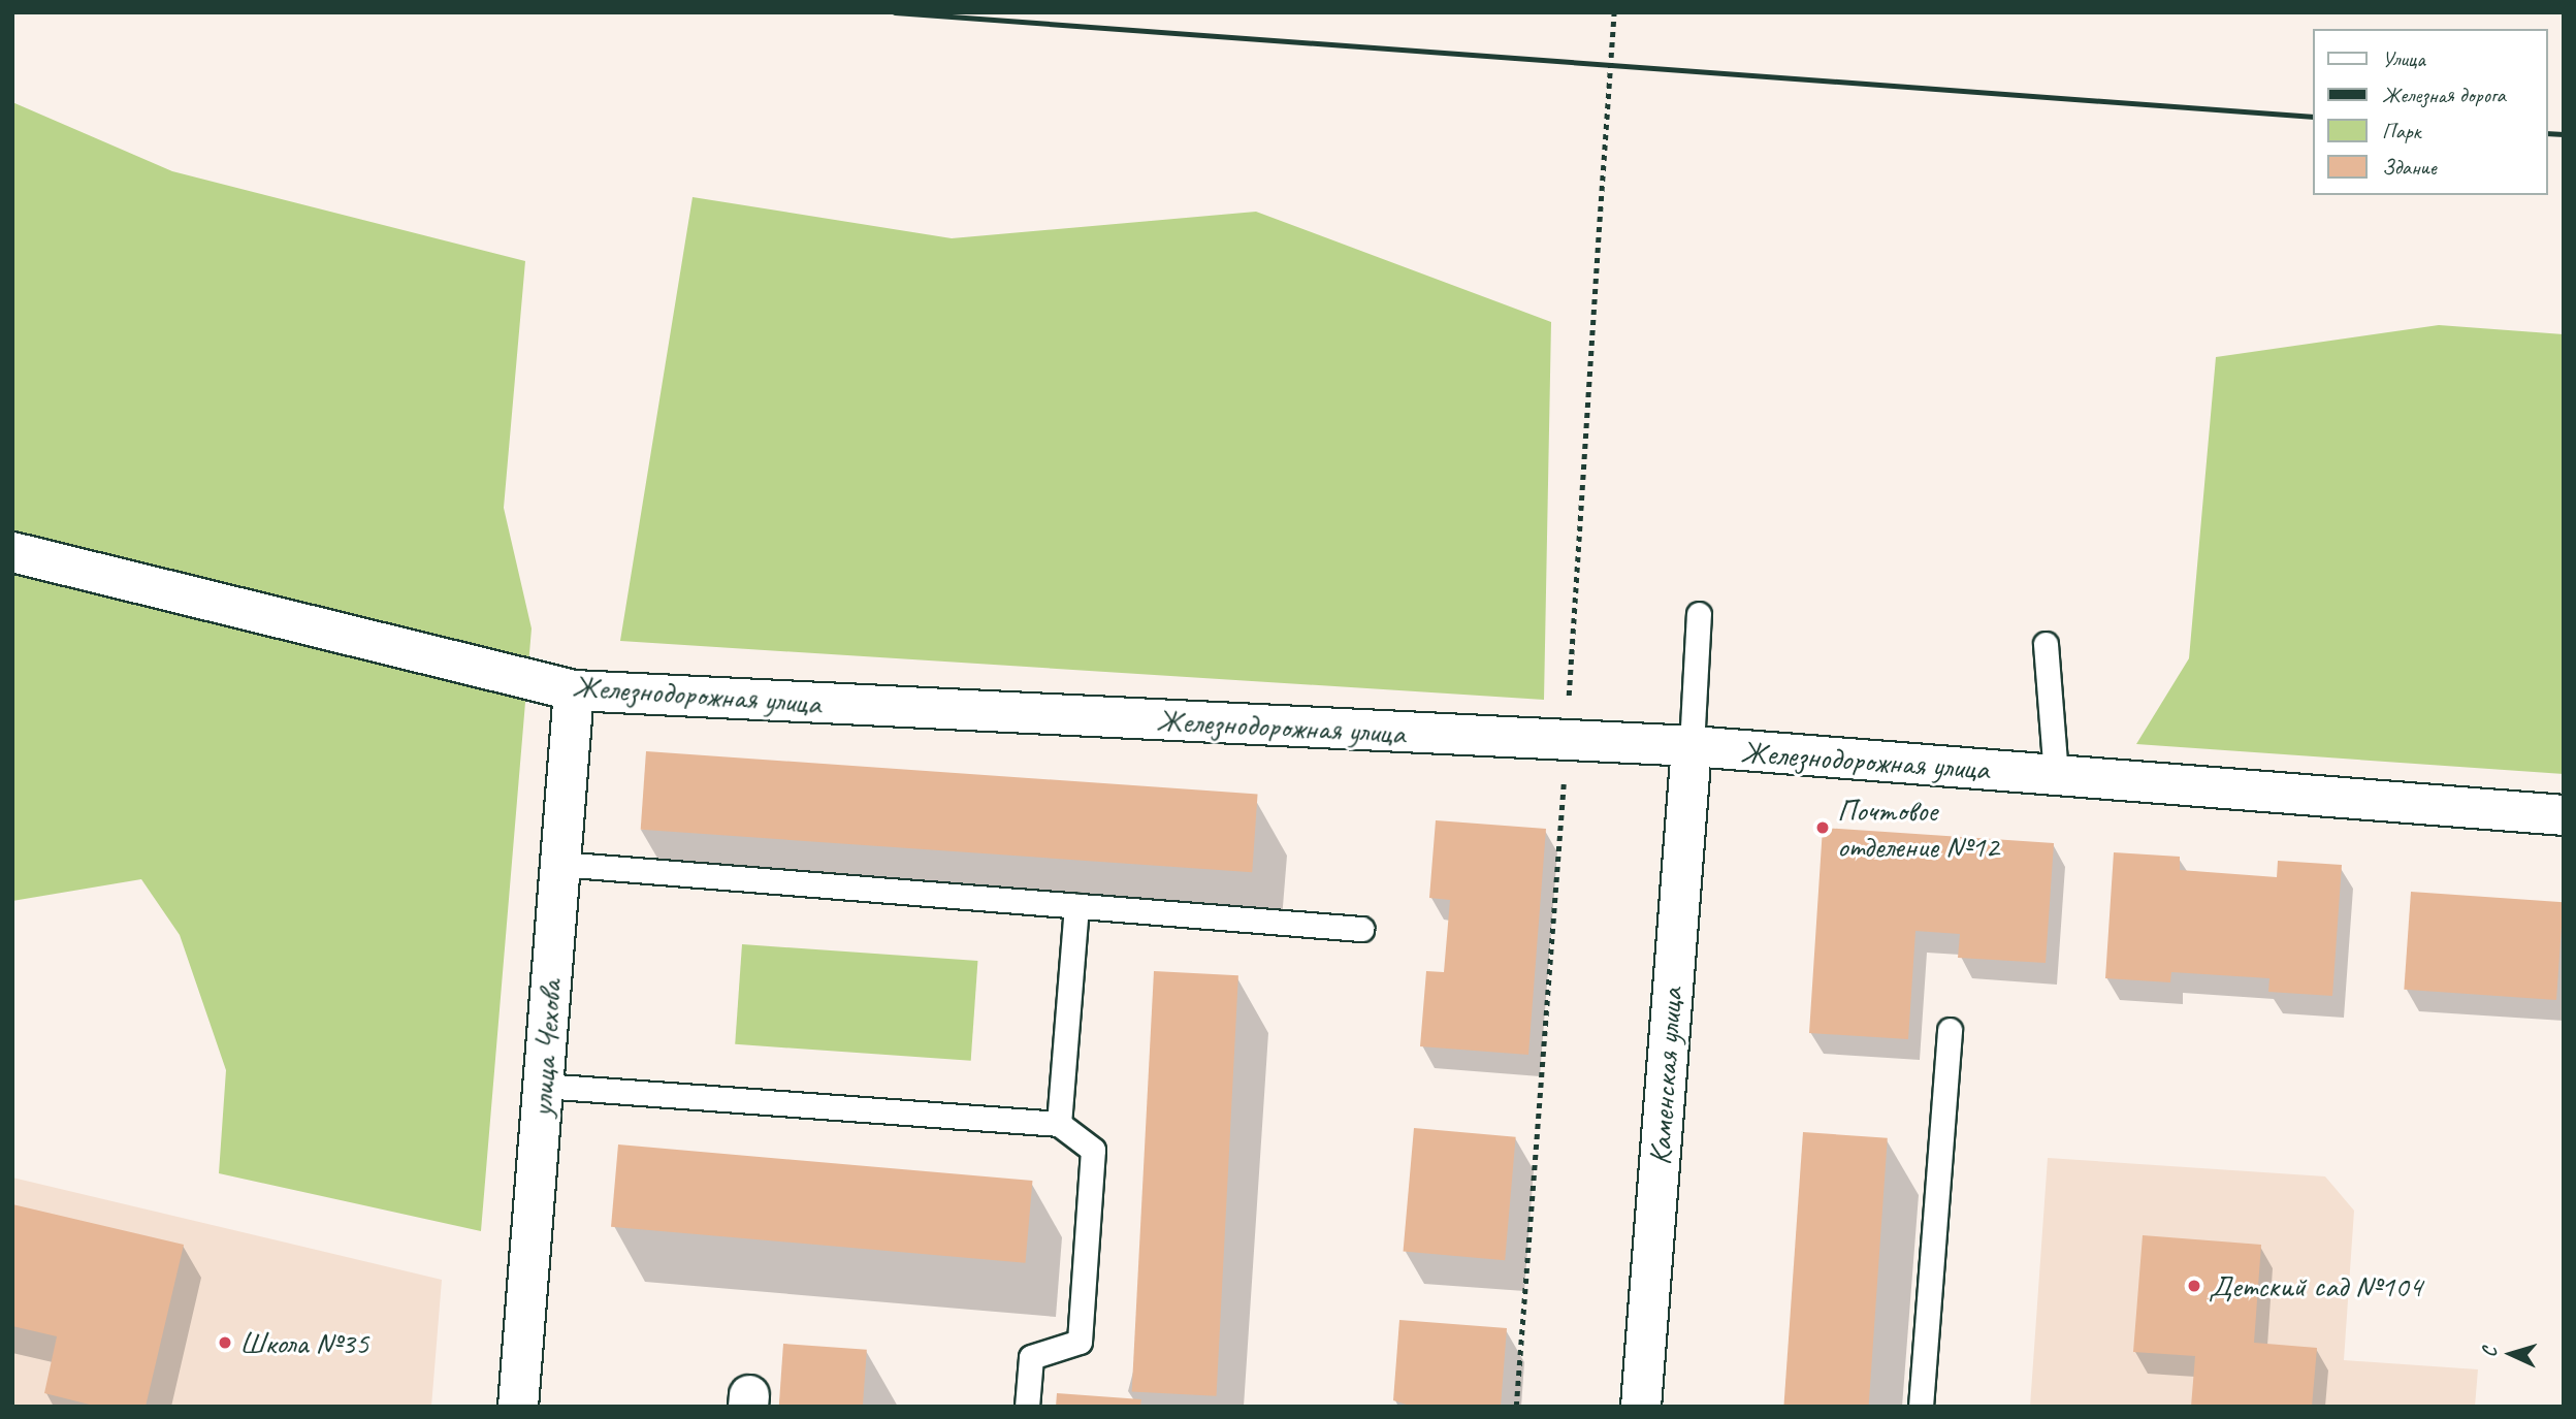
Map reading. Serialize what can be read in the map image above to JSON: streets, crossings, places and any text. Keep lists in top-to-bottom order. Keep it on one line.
{"streets":{"street":["Железнодорожная улица","улица Чехова","Каменская улица"]},"crossings":[["Железнодорожная улица","улица Чехова"],["Железнодорожная улица","Каменская улица"]],"places":["Почтовое отделение №12","Детский сад №104","Школа №35"],"legend":["Улица","Железная дорога","Парк","Здание"],"north":"left"}
